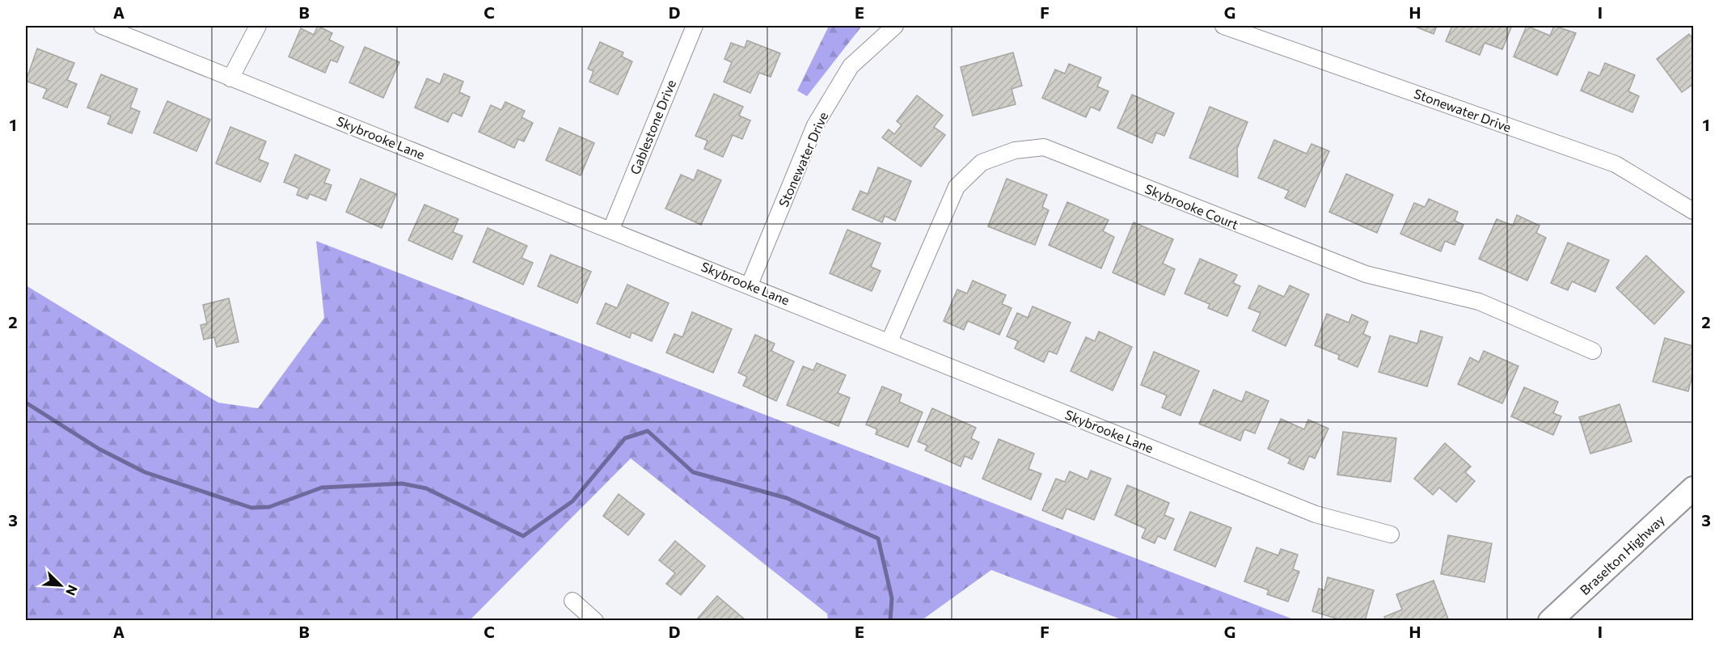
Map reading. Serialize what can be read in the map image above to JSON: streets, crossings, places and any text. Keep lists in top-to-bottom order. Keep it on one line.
{"streets":{"main road":["Braselton Highway"],"street":["Stonewater Drive","Gablestone Drive","Skybrooke Lane","Skybrooke Court"]},"crossings":[["Stonewater Drive","Skybrooke Lane"],["Gablestone Drive","Skybrooke Lane"],["Skybrooke Lane","Skybrooke Court"]],"north":"bottom right","grid":{"columns":["A","B","C","D","E","F","G","H","I"],"rows":["1","2","3"]}}
